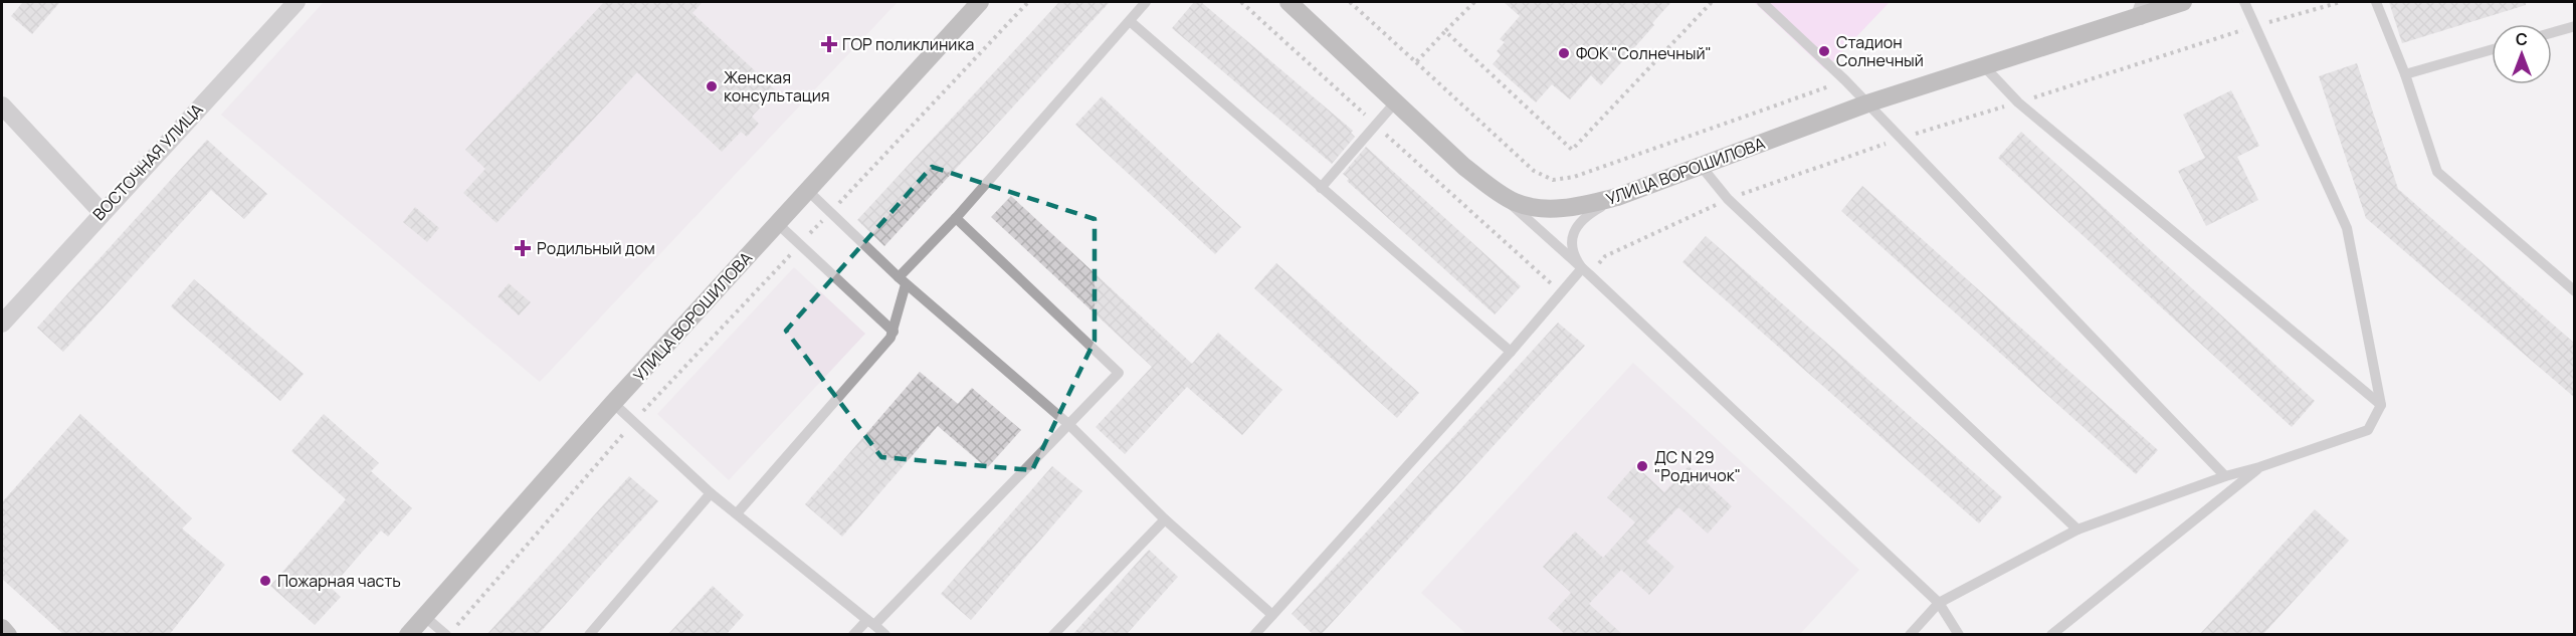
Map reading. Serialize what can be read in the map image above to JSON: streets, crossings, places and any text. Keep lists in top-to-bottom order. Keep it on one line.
{"streets":{"main road":["УЛИЦА ВОРОШИЛОВА"],"street":["ВОСТОЧНАЯ УЛИЦА"]},"places":{"health":["ГОР поликлиника","Родильный дом"],"other":["Стадион Солнечный","ФОК \"Солнечный\"","Женская консультация","ДС N 29 \"Родничок\"","Пожарная часть"]},"north":"top"}
